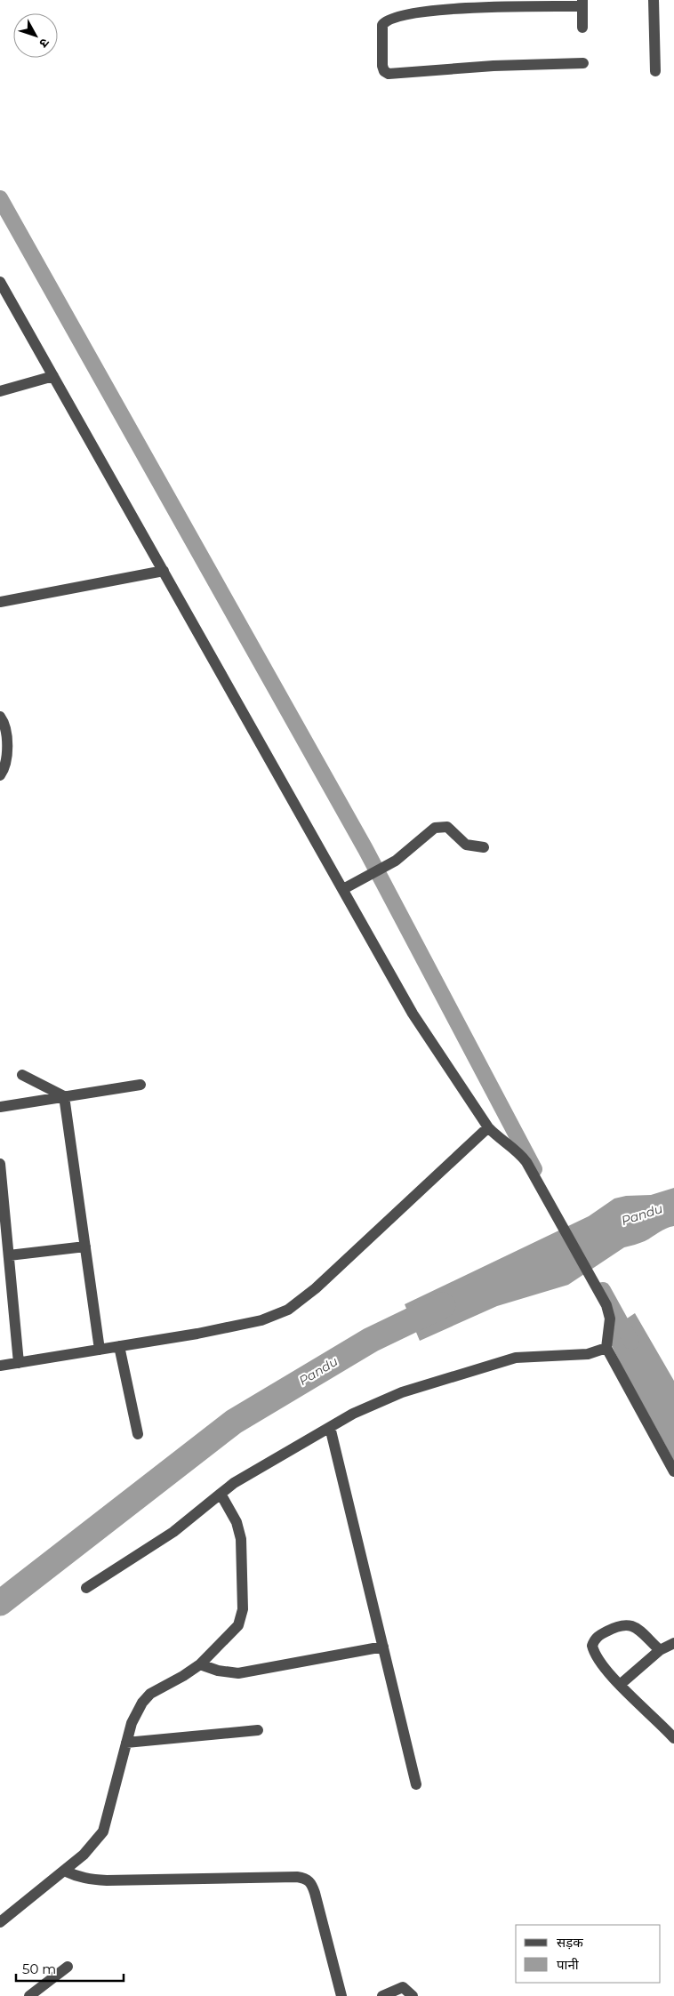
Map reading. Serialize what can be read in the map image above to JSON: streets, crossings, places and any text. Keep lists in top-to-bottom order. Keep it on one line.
{"water":["Pandu"],"legend":["सड़क","पानी"],"scale_bar":"50 m","north":"bottom right"}
